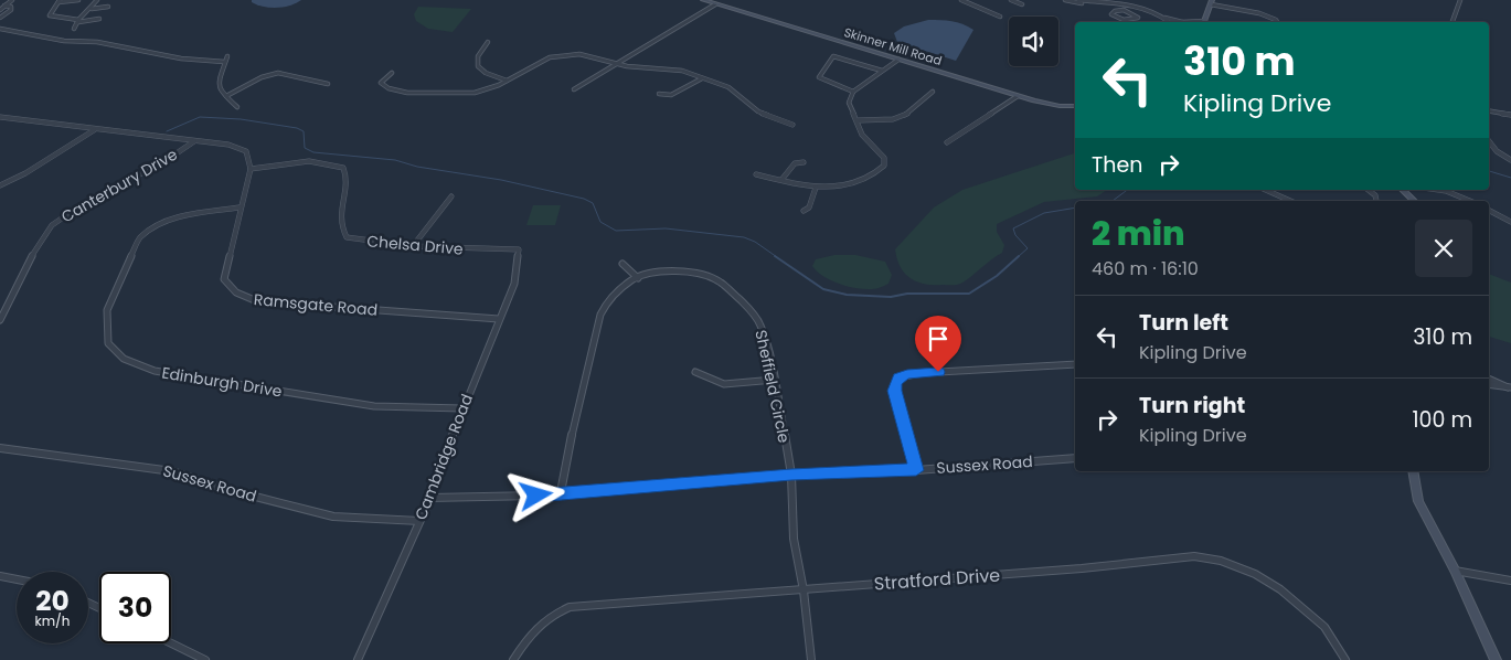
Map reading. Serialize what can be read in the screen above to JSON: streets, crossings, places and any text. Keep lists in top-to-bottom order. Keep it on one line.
{"streets":{"street":["Skinner Mill Road","Canterbury Drive","Chelsa Drive","Ramsgate Road","Edinburgh Drive","Sheffield Circle","Cambridge Road","Sussex Road","Stratford Drive"]},"crossings":[["Chelsa Drive","Ramsgate Road"],["Chelsa Drive","Cambridge Road"],["Ramsgate Road","Edinburgh Drive"],["Ramsgate Road","Cambridge Road"],["Edinburgh Drive","Cambridge Road"],["Sheffield Circle","Sussex Road"],["Sheffield Circle","Stratford Drive"],["Cambridge Road","Sussex Road"]],"page":{"turn":["310 m","Kipling Drive"],"then":"Then","heading":["2 min","460 m · 16:10"],"list":[{"name":"Turn left","note":"Kipling Drive","value":"310 m"},{"name":"Turn right","note":"Kipling Drive","value":"100 m"}],"speed":"20 km/h","limit":"30"}}
